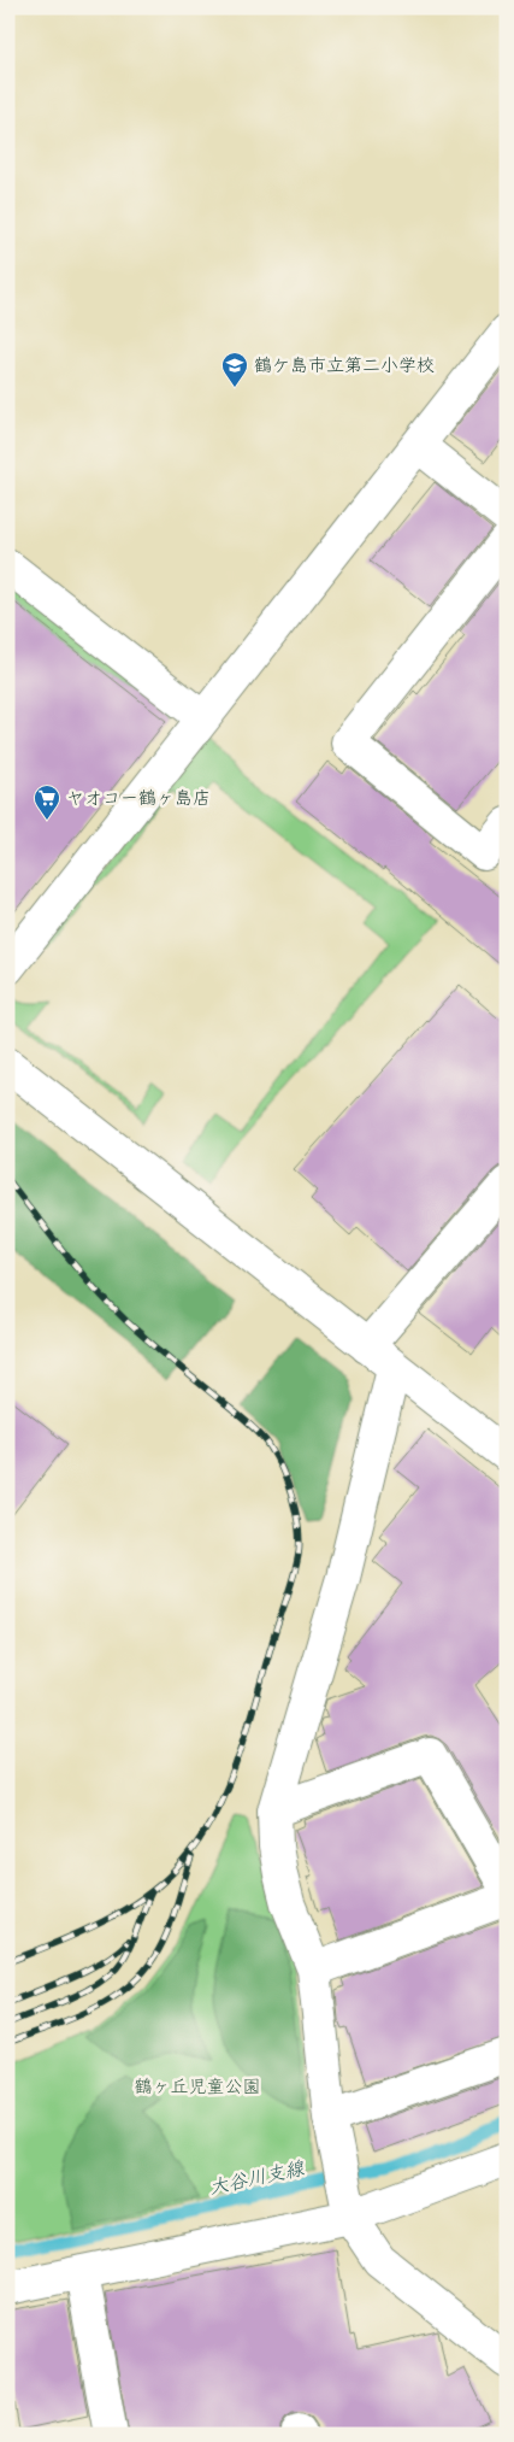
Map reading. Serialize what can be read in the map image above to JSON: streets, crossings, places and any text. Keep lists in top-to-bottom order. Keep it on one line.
{"water":["大谷川支線"],"parks":["鶴ヶ丘児童公園"],"places":{"school or university":["鶴ケ島市立第二小学校"],"supermarket":["ヤオコー鶴ヶ島店"]}}
